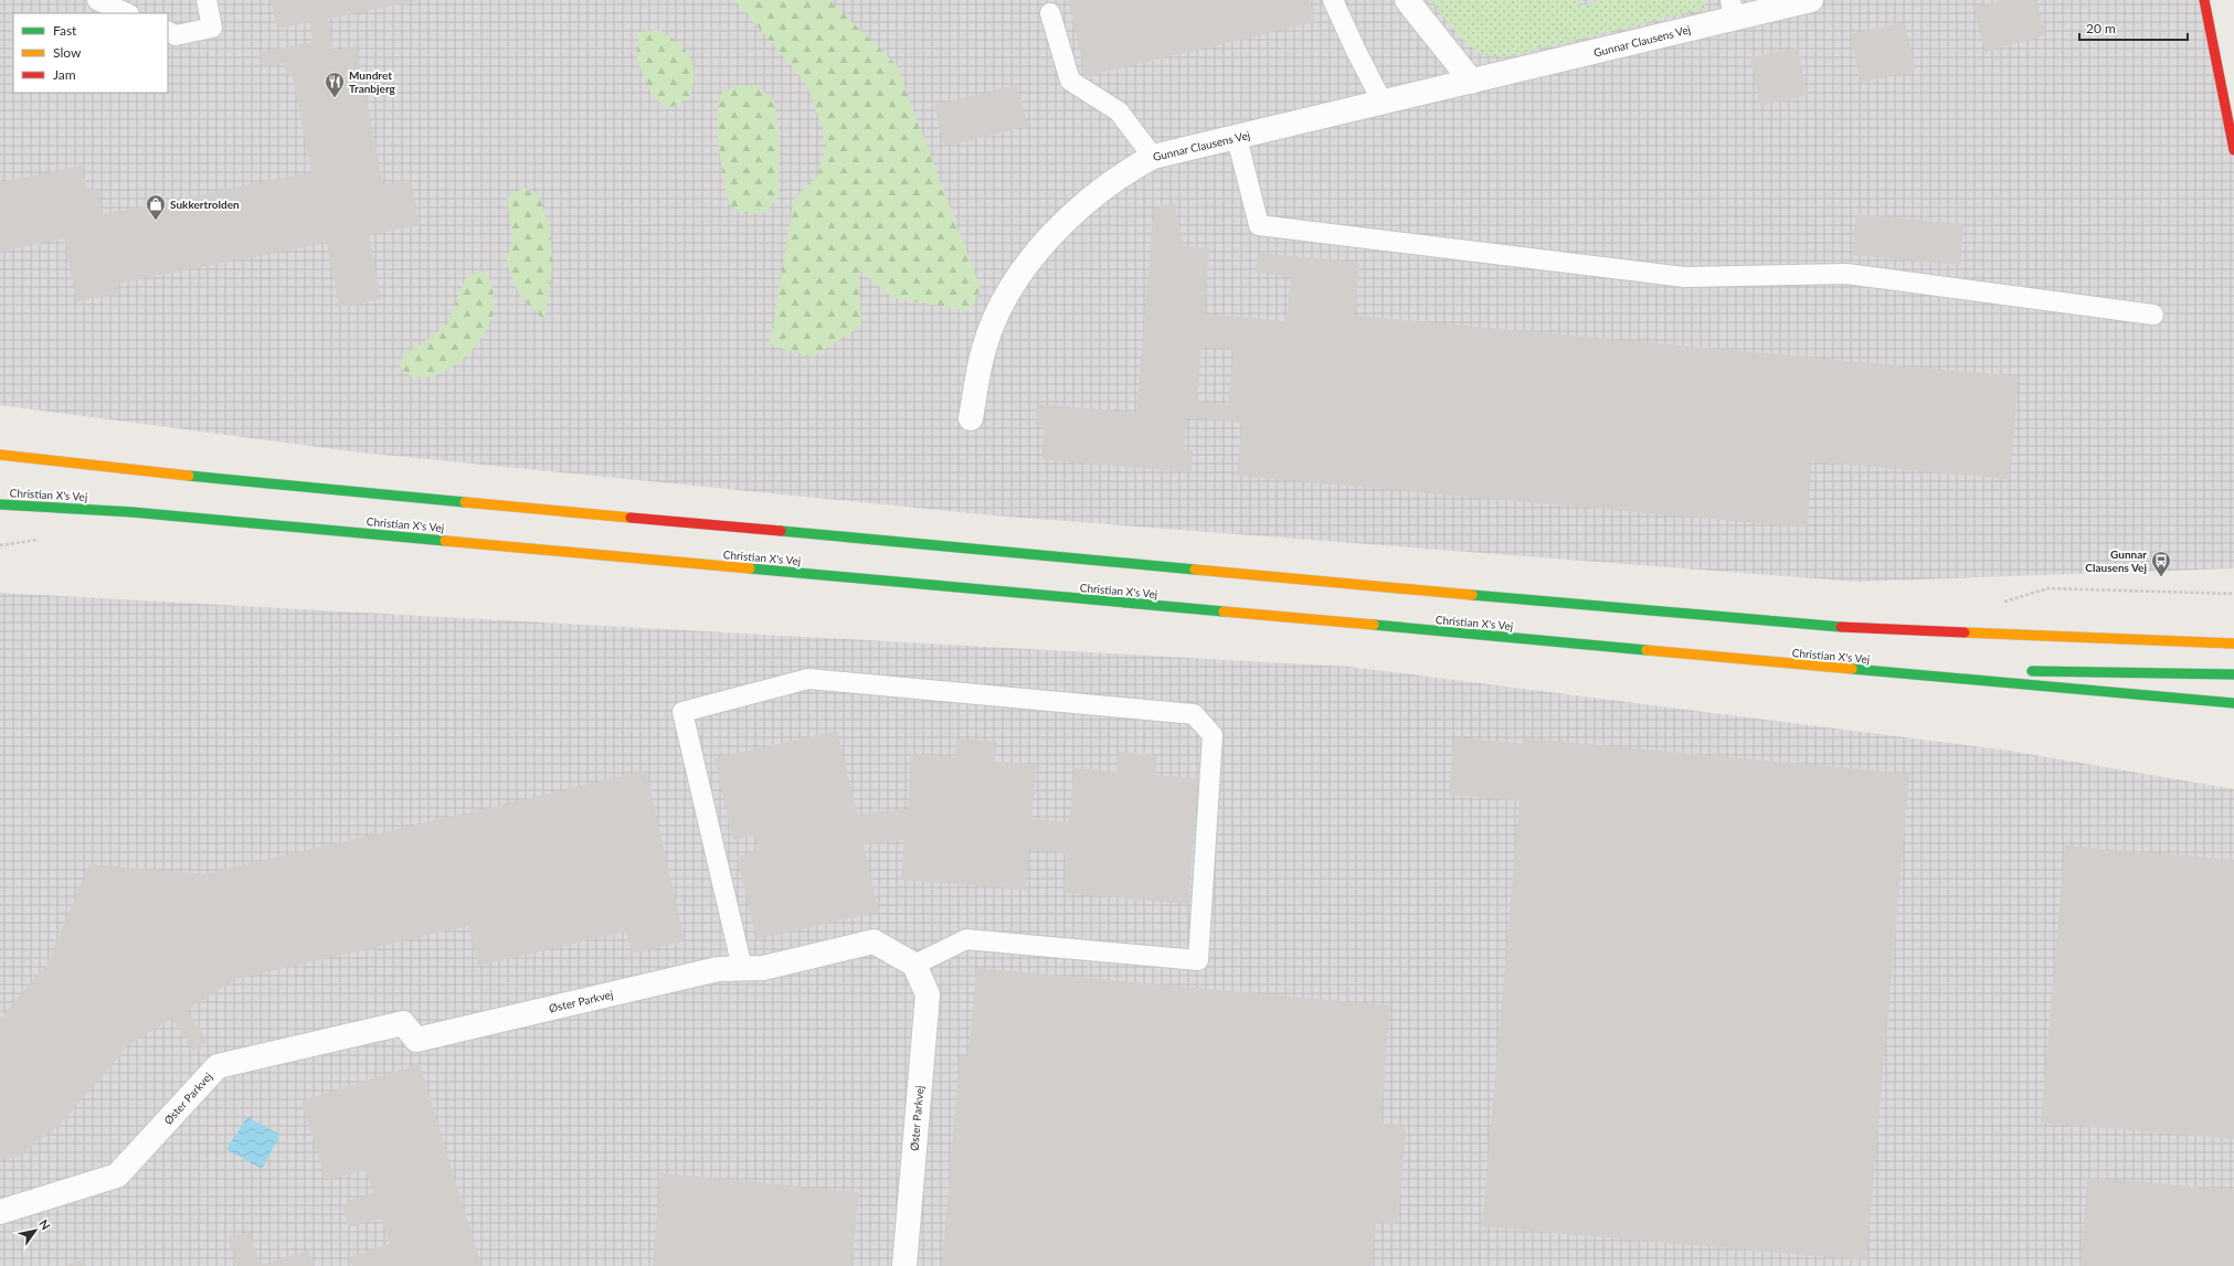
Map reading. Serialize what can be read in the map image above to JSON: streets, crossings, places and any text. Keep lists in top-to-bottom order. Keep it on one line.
{"streets":{"main road":["Christian X's Vej"],"street":["Gunnar Clausens Vej","Øster Parkvej"]},"places":{"restaurant":["Mundret Tranbjerg"],"shop":["Sukkertrolden"],"bus stop":["Gunnar Clausens Vej"]},"legend":["Fast","Slow","Jam"],"scale_bar":"20 m","north":"top right"}
